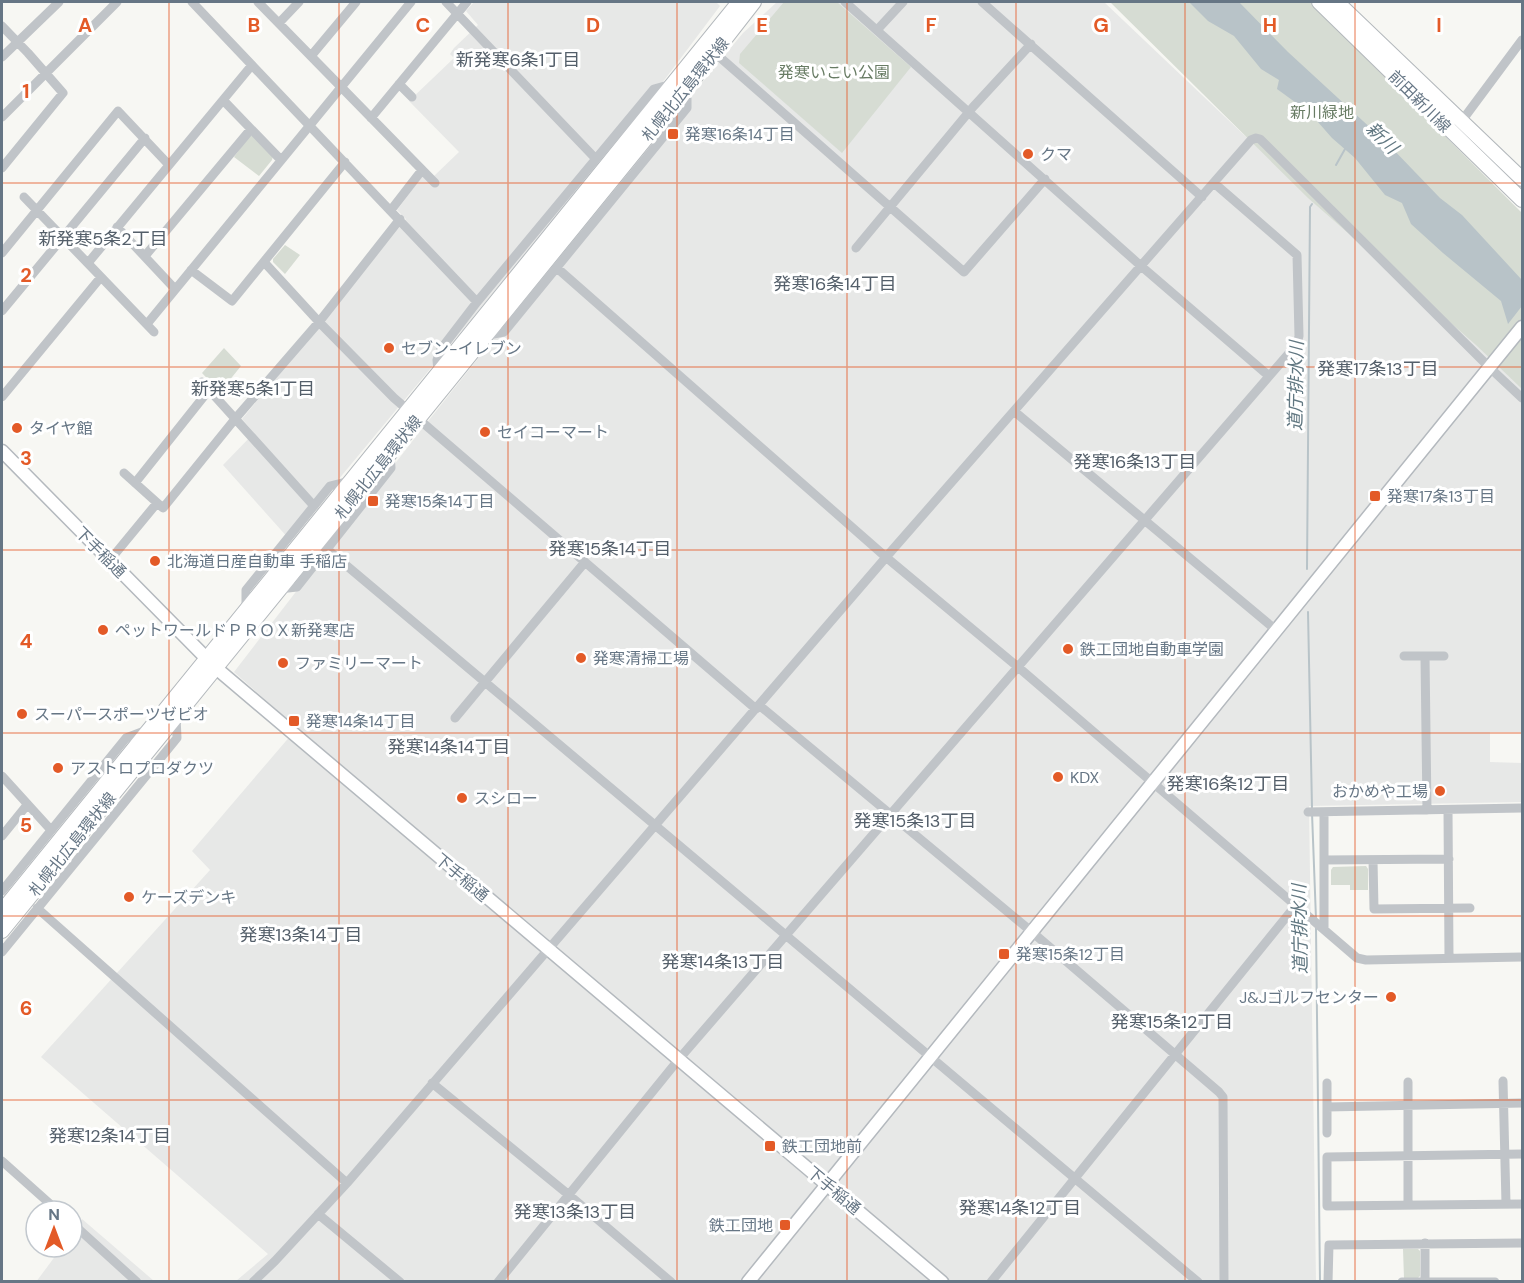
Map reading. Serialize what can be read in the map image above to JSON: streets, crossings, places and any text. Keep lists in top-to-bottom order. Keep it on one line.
{"streets":{"main road":["札幌北広島環状線","前田新川線","下手稲通"]},"crossings":[["札幌北広島環状線","下手稲通"]],"districts":["新発寒6条1丁目","新発寒5条2丁目","発寒16条14丁目","発寒17条13丁目","新発寒5条1丁目","発寒16条13丁目","発寒15条14丁目","発寒14条14丁目","発寒16条12丁目","発寒15条13丁目","発寒13条14丁目","発寒14条13丁目","発寒15条12丁目","発寒12条14丁目","発寒14条12丁目","発寒13条13丁目"],"water":["新川","道庁排水川"],"parks":["発寒いこい公園","新川緑地"],"places":{"transit":["発寒16条14丁目","発寒17条13丁目","発寒15条14丁目","発寒14条14丁目","発寒15条12丁目","鉄工団地前","鉄工団地"],"other":["クマ","セブン-イレブン","タイヤ館","セイコーマート","北海道日産自動車 手稲店","ペットワールドＰＲＯＸ新発寒店","鉄工団地自動車学園","発寒清掃工場","ファミリーマート","スーパースポーツゼビオ","アストロプロダクツ","KDX","おかめや工場","スシロー","ケーズデンキ","J&Jゴルフセンター"]},"north":"top","grid":{"columns":["A","B","C","D","E","F","G","H","I"],"rows":["1","2","3","4","5","6"]}}
